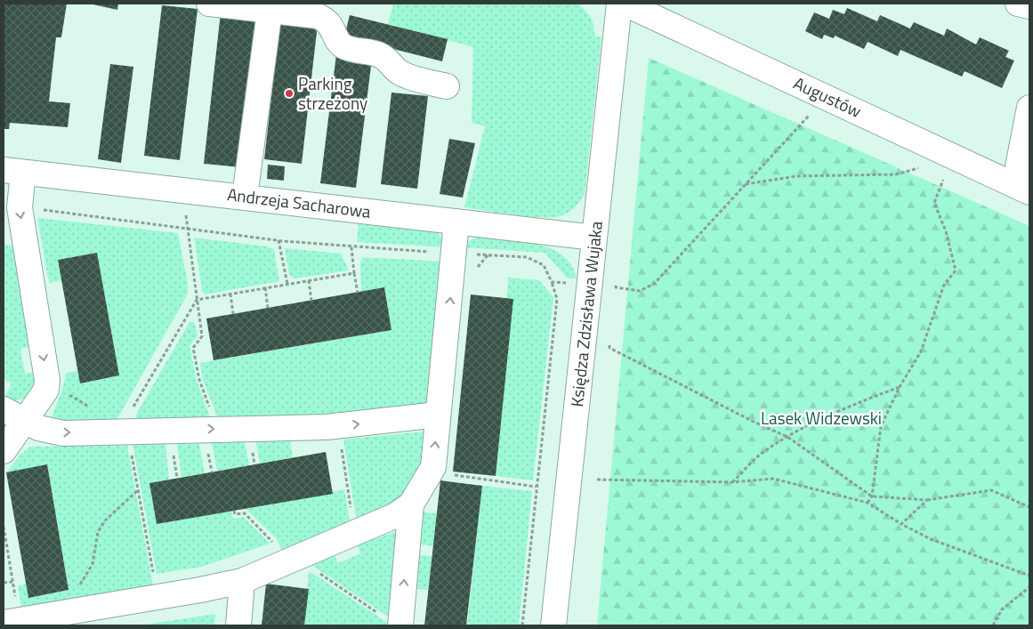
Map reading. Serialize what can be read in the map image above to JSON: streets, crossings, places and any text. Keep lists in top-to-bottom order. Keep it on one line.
{"streets":{"street":["Augustów","Andrzeja Sacharowa","Księdza Zdzisława Wujaka"]},"crossings":[["Andrzeja Sacharowa","Księdza Zdzisława Wujaka"]],"parks":["Lasek Widzewski"],"places":["Parking strzeżony"]}
